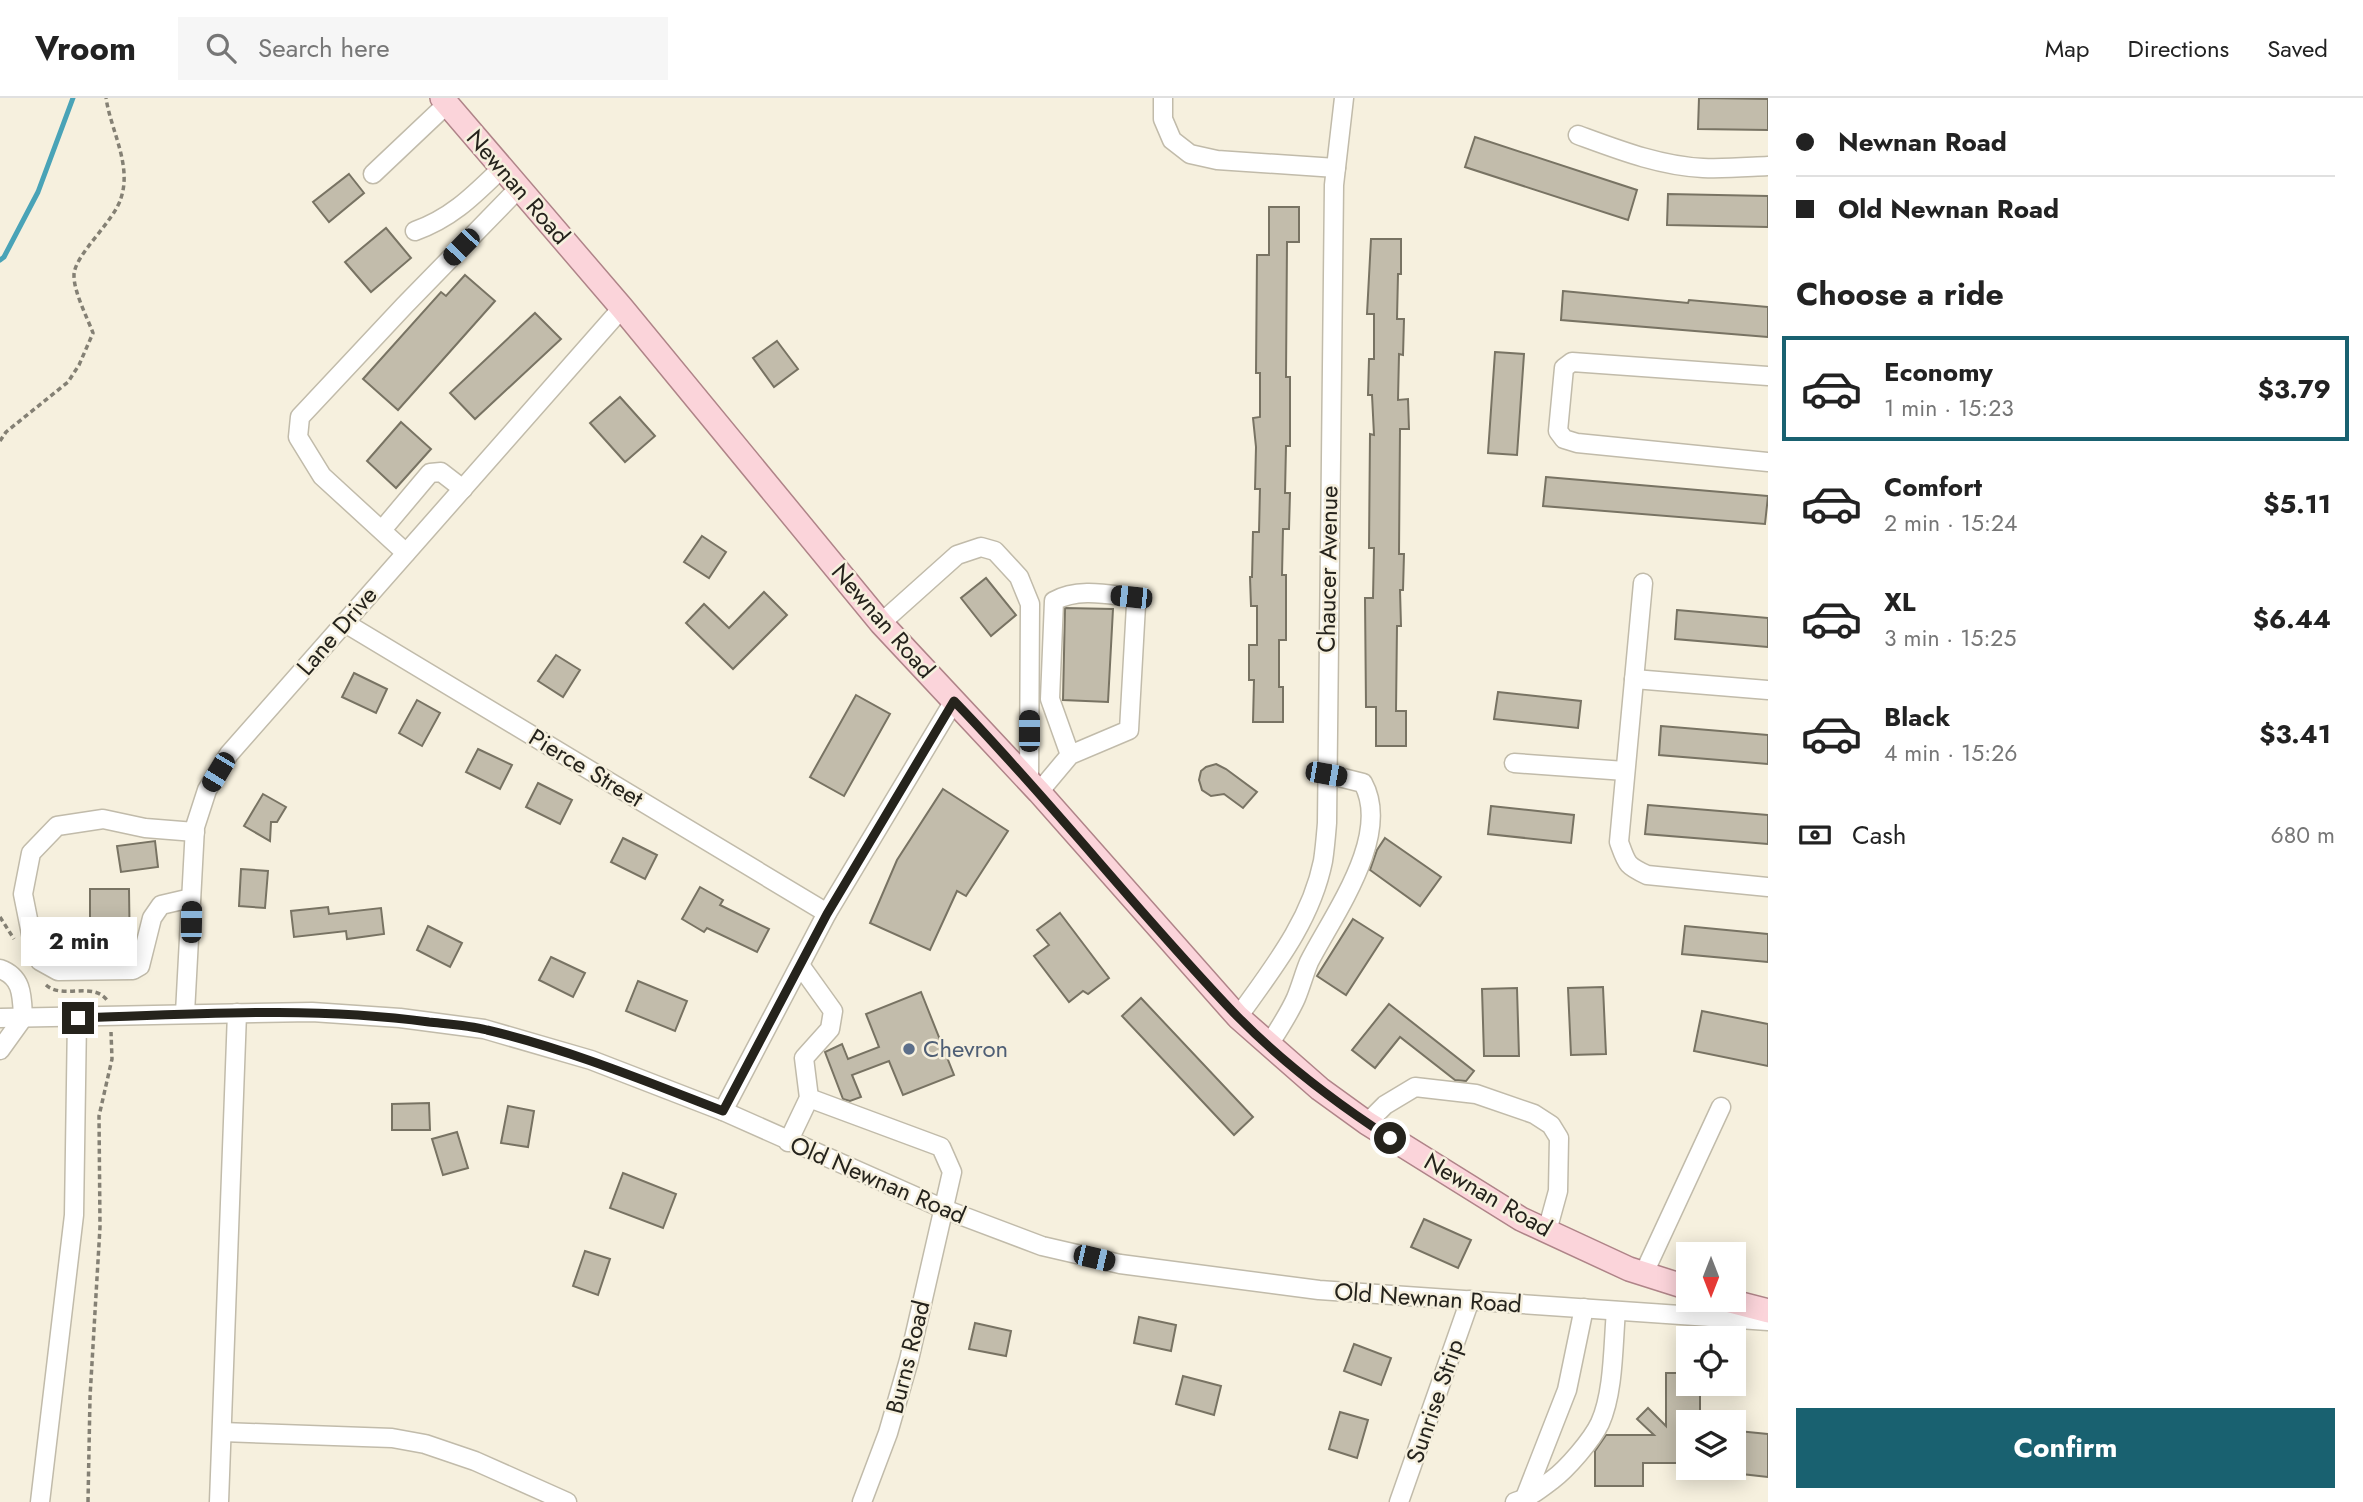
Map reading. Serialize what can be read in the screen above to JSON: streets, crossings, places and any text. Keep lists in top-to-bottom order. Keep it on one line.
{"streets":{"main road":["Newnan Road"],"street":["Chaucer Avenue","Lane Drive","Pierce Street","Old Newnan Road","Burns Road","Sunrise Strip"]},"crossings":[["Newnan Road","Chaucer Avenue"],["Newnan Road","Lane Drive"],["Lane Drive","Pierce Street"],["Lane Drive","Old Newnan Road"],["Old Newnan Road","Burns Road"],["Old Newnan Road","Sunrise Strip"]],"places":["Chevron"],"north":"bottom","page":{"header":"Vroom","search":"Search here","nav":["Map","Directions","Saved"],"banner":["Newnan Road","Old Newnan Road"],"heading":"Choose a ride","list":[{"name":"Economy","note":"1 min · 15:23","value":"$3.79"},{"name":"Comfort","note":"2 min · 15:24","value":"$5.11"},{"name":"XL","note":"3 min · 15:25","value":"$6.44"},{"name":"Black","note":"4 min · 15:26","value":"$3.41"}],"pay":["Cash","680 m"],"bubble":"2 min","buttons":"Confirm"}}
